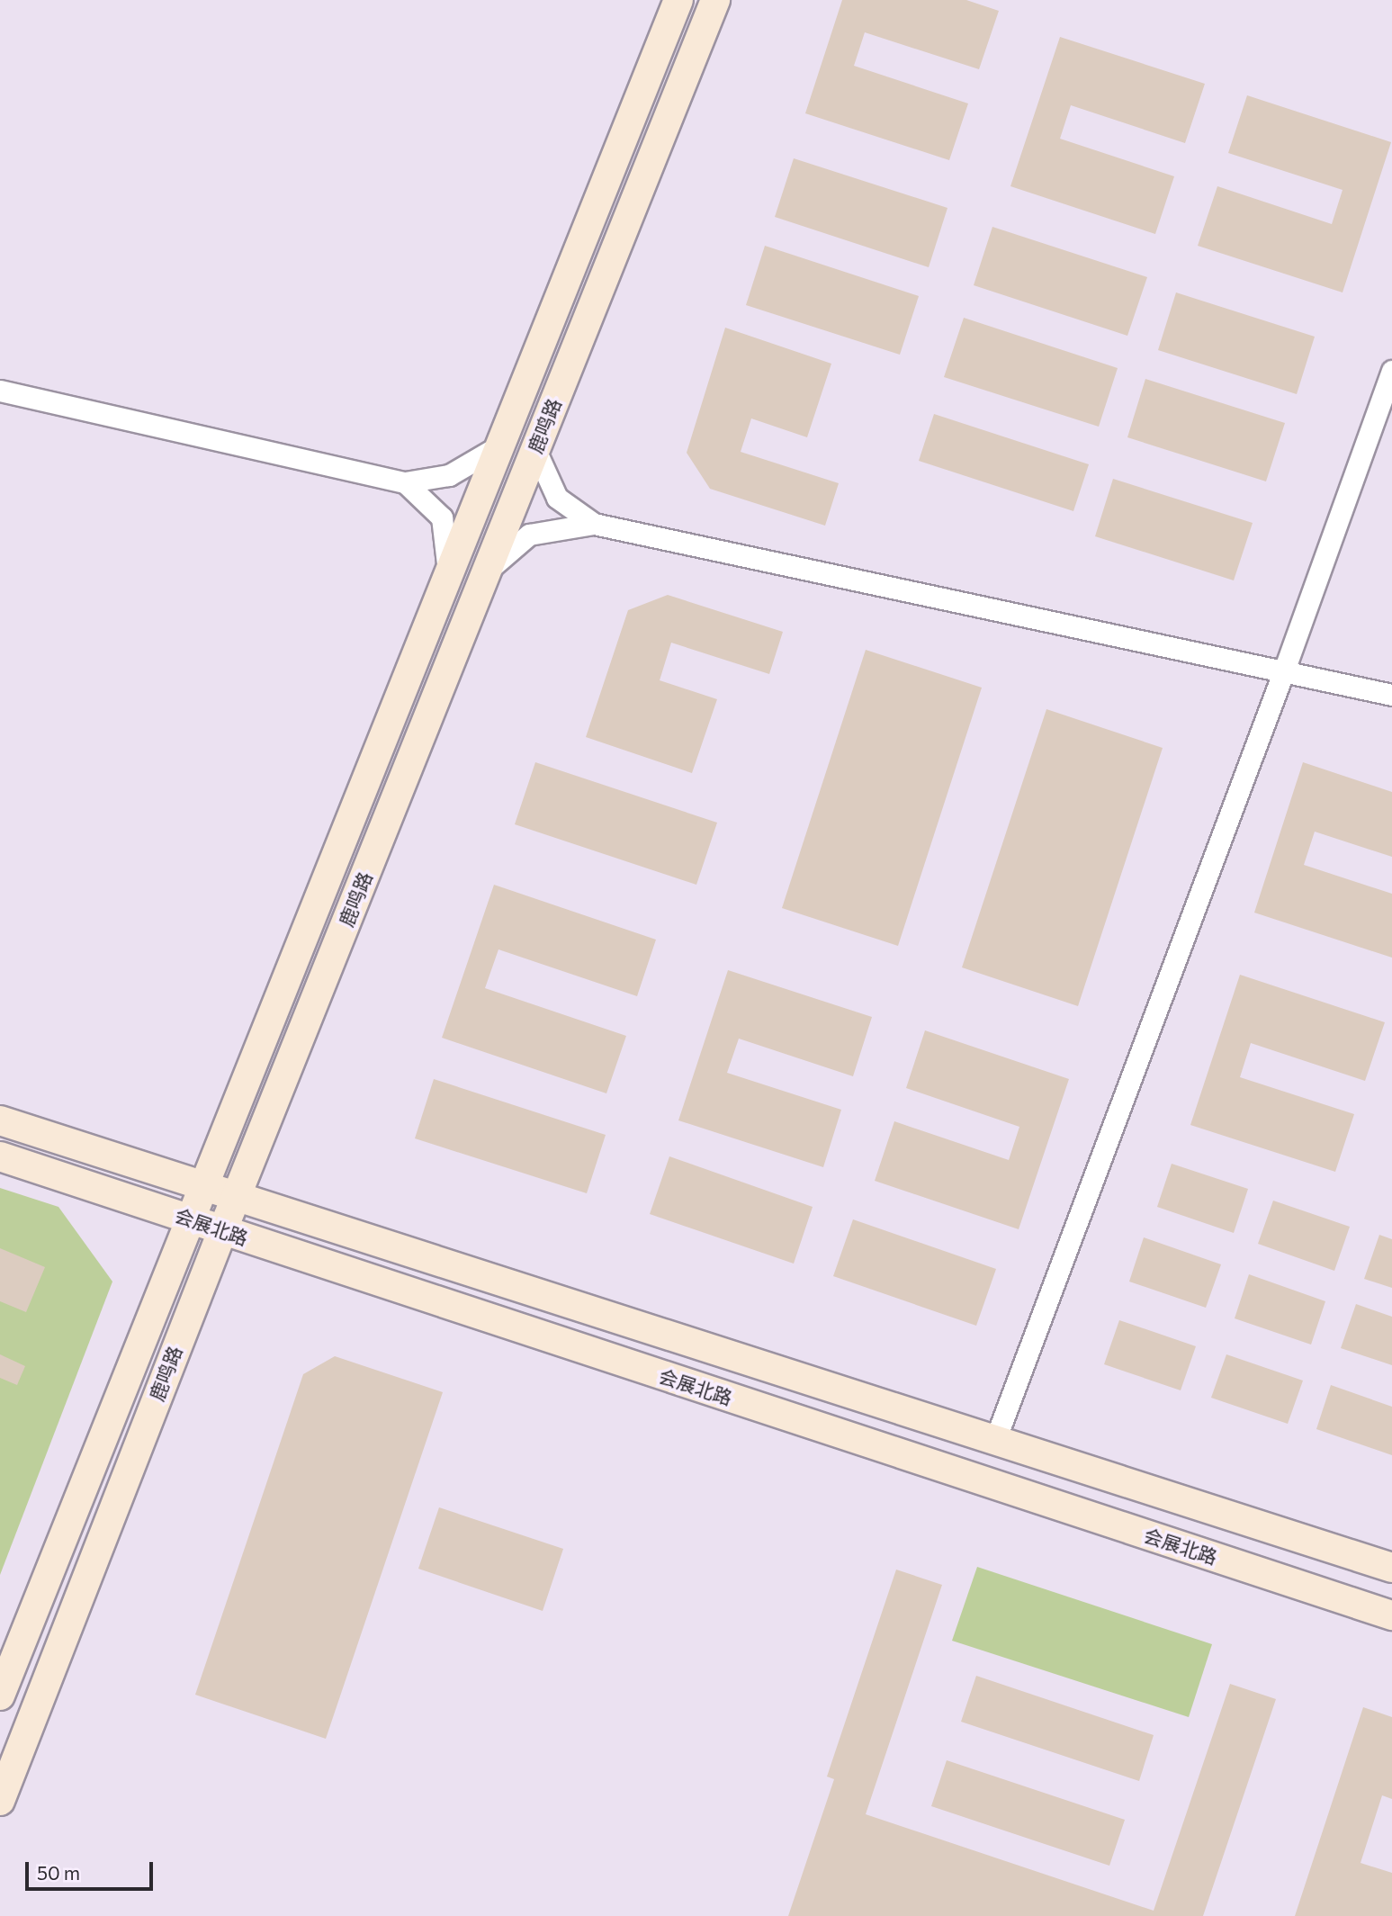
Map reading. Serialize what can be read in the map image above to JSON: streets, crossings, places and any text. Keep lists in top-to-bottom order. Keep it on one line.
{"streets":{"main road":["鹿鸣路","会展北路"]},"crossings":[["鹿鸣路","会展北路"]],"scale_bar":"50 m"}
